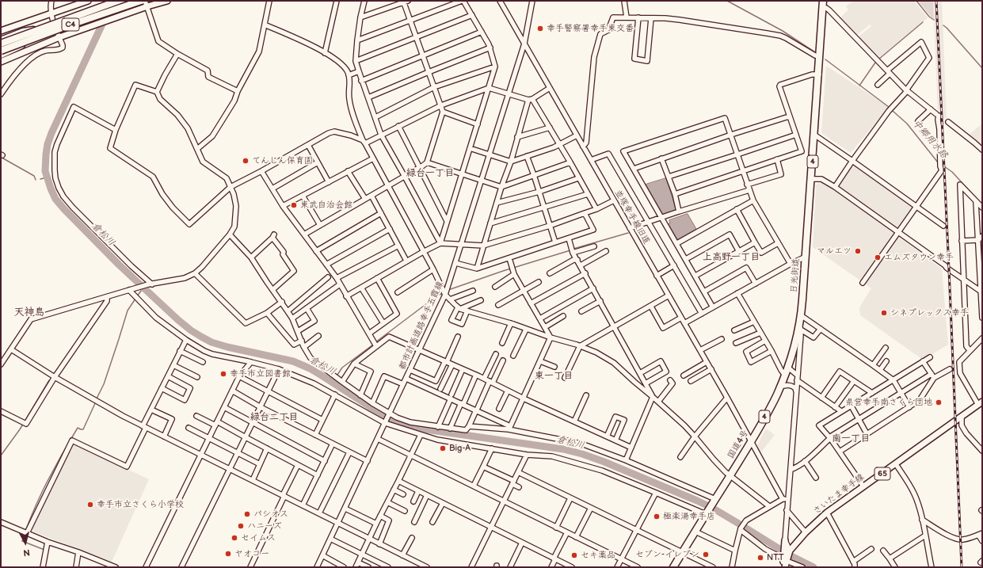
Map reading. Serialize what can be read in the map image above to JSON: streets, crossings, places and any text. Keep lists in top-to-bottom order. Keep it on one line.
{"streets":{"highway":["C4","4","日光街道","国道4号"],"main road":["65","さいたま幸手線"],"street":["並塚幸手線旧道","都市計画道路幸手五霞線"]},"crossings":[["並塚幸手線旧道","都市計画道路幸手五霞線"],["並塚幸手線旧道","国道4号"],["日光街道","国道4号"],["65","さいたま幸手線"]],"districts":["緑台一丁目","上高野一丁目","天神島","東一丁目","緑台二丁目","南一丁目"],"water":["中郷用水路","倉松川"],"places":["幸手警察署幸手東交番","てんじん保育園","東武自治会館","マルエツ","エムズタウン幸手","シネプレックス幸手","幸手市立図書館","県営幸手南さくら団地","Big-A","幸手市立さくら小学校","パシオス","極楽湯幸手店","ハニーズ","セイムス","ヤオコー","セブン-イレブン","セキ薬品","NTT"],"north":"bottom"}
